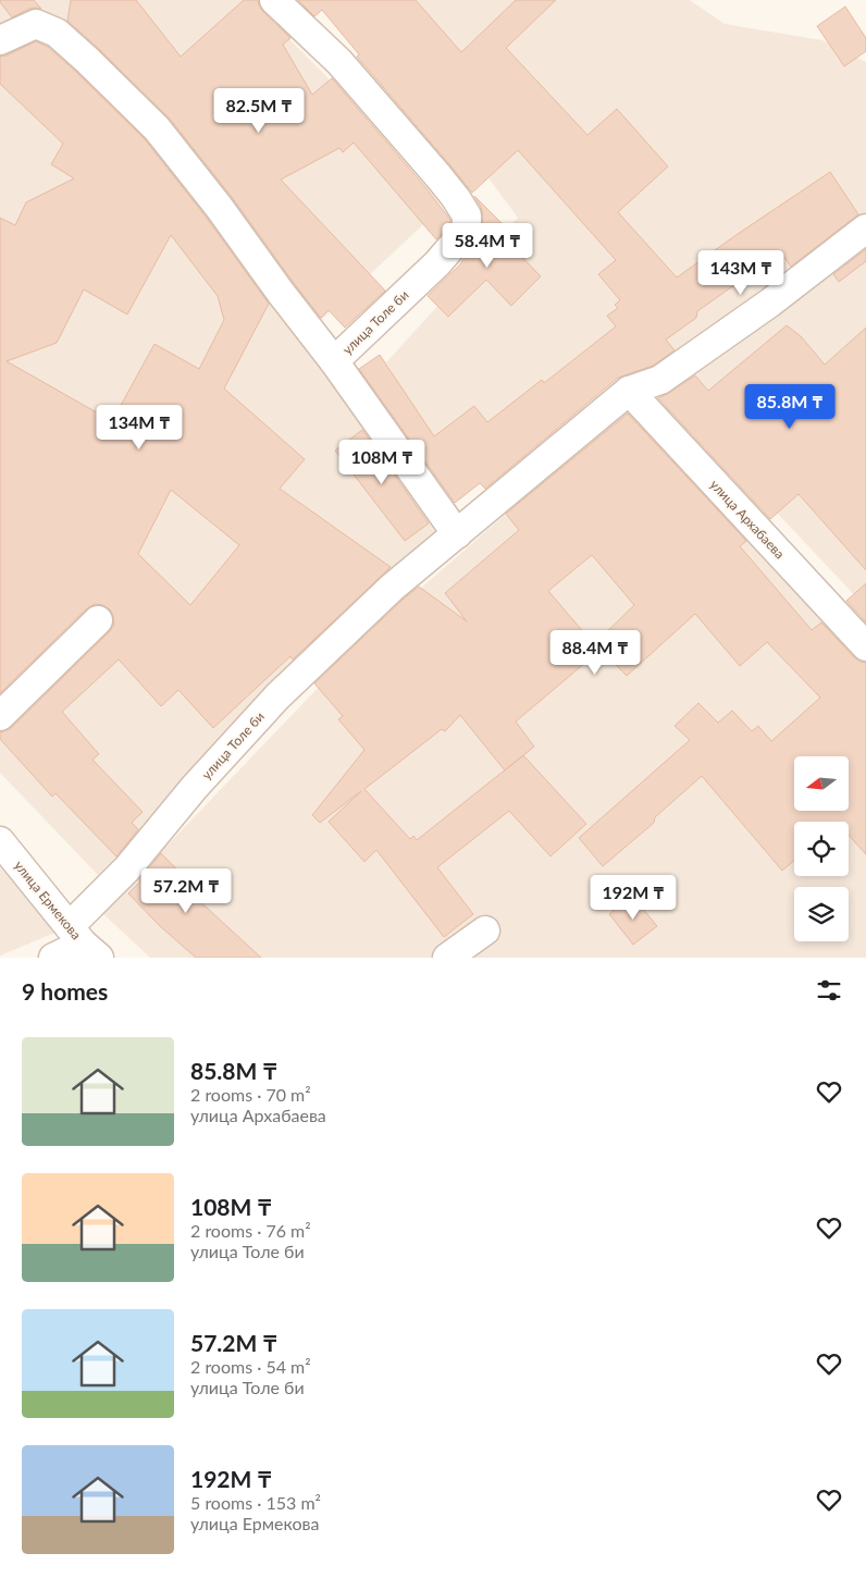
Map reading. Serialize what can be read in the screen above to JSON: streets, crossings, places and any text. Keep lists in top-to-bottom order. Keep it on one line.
{"streets":{"street":["улица Толе би","улица Архабаева","улица Ермекова"]},"crossings":[["улица Толе би","улица Архабаева"],["улица Толе би","улица Ермекова"]],"north":"left","page":{"price":["82.5M ₸","58.4M ₸","143M ₸","85.8M ₸","134M ₸","108M ₸","88.4M ₸","57.2M ₸","192M ₸"],"heading":"9 homes","list":[{"name":"85.8M ₸","note":"2 rooms · 70 m² · улица Архабаева"},{"name":"108M ₸","note":"2 rooms · 76 m² · улица Толе би"},{"name":"57.2M ₸","note":"2 rooms · 54 m² · улица Толе би"},{"name":"192M ₸","note":"5 rooms · 153 m² · улица Ермекова"}]}}
